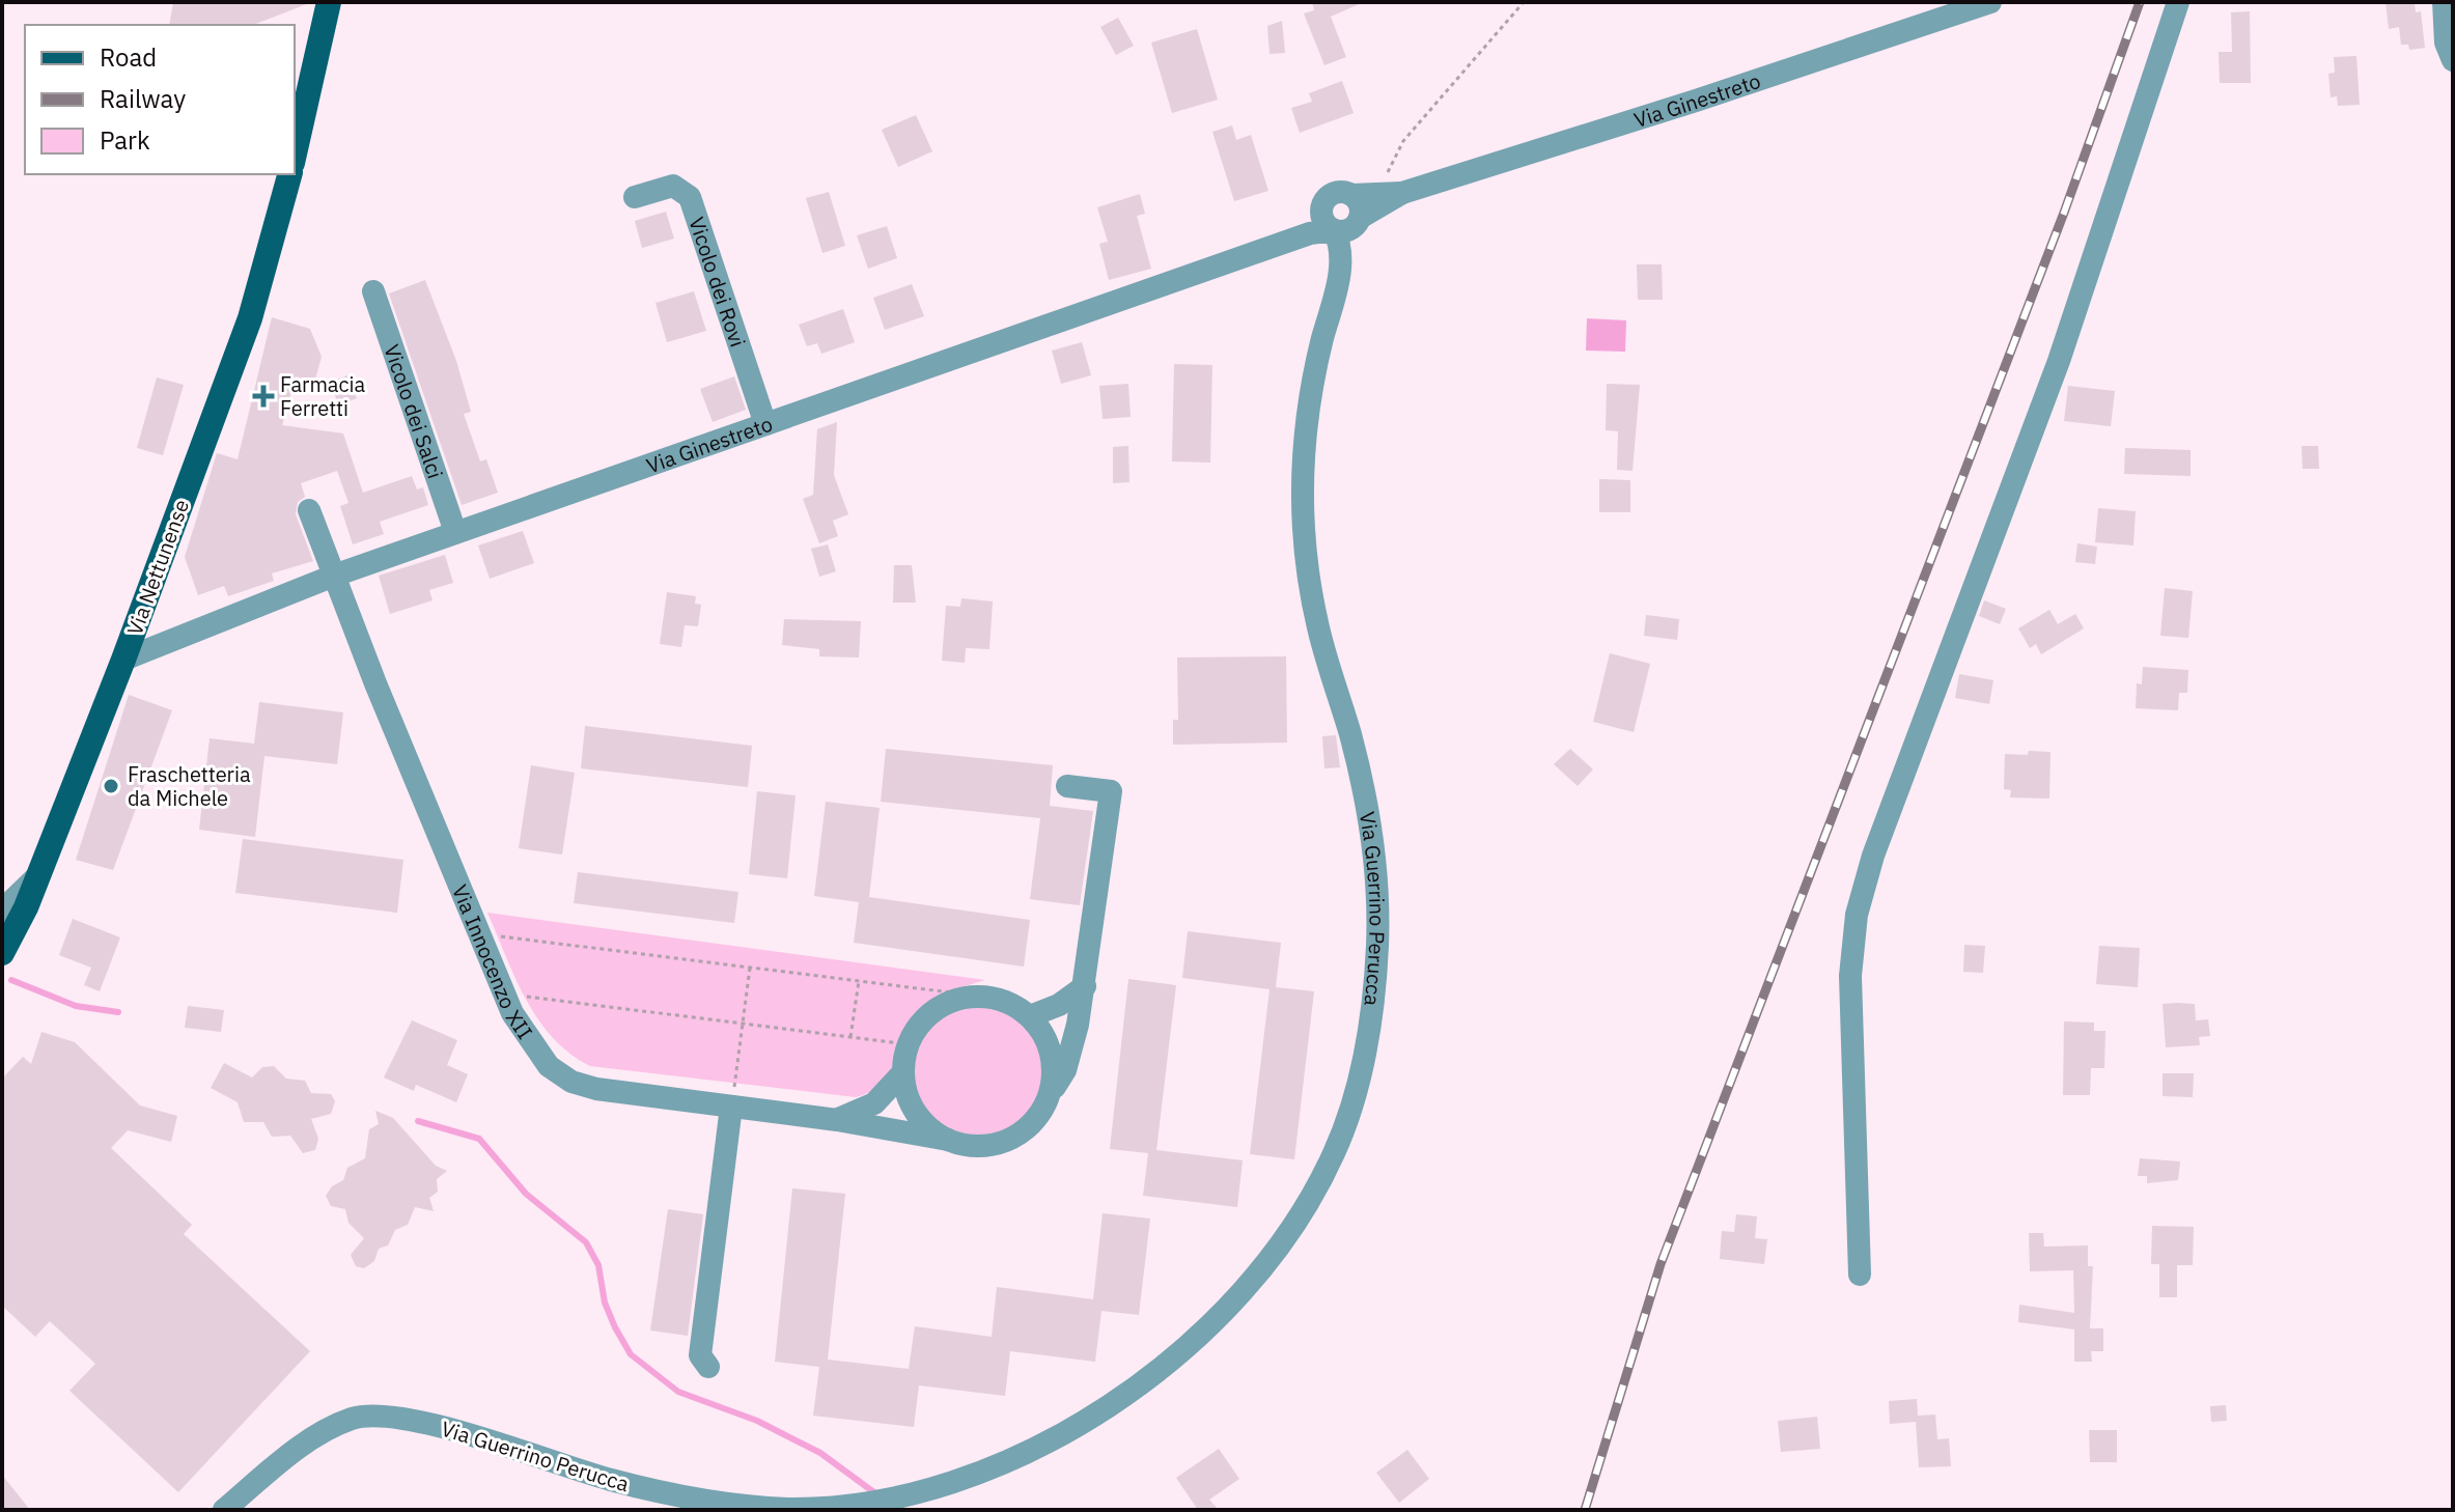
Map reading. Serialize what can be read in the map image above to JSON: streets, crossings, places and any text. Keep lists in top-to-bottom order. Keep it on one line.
{"streets":{"main road":["Via Nettunense"],"street":["Via Ginestreto","Vicolo dei Rovi","Vicolo dei Salci","Via Guerrino Perucca","Via Innocenzo XII"]},"crossings":[["Via Ginestreto","Vicolo dei Rovi"],["Via Ginestreto","Vicolo dei Salci"],["Via Ginestreto","Via Nettunense"],["Via Ginestreto","Via Guerrino Perucca"],["Via Ginestreto","Via Innocenzo XII"]],"places":{"health":["Farmacia Ferretti"],"other":["Fraschetteria da Michele"]},"legend":["Road","Railway","Park"]}
